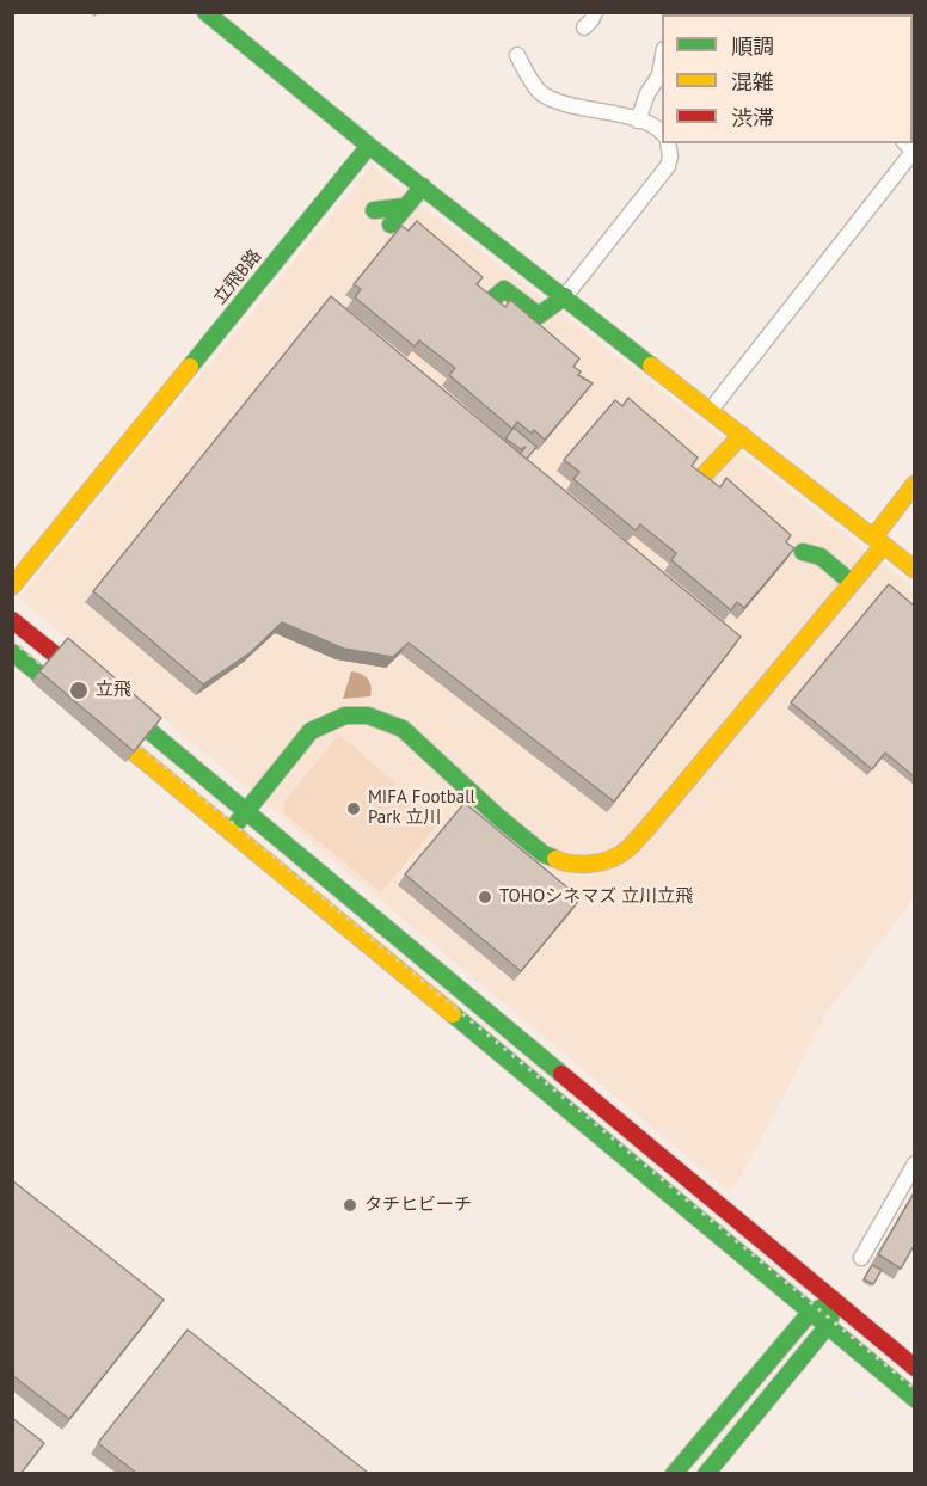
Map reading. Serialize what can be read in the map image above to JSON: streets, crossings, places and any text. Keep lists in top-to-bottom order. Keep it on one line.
{"streets":{"main road":["立飛B路"]},"places":["立飛","MIFA Football Park 立川","TOHOシネマズ 立川立飛","タチヒビーチ"],"legend":["順調","混雑","渋滞"]}
